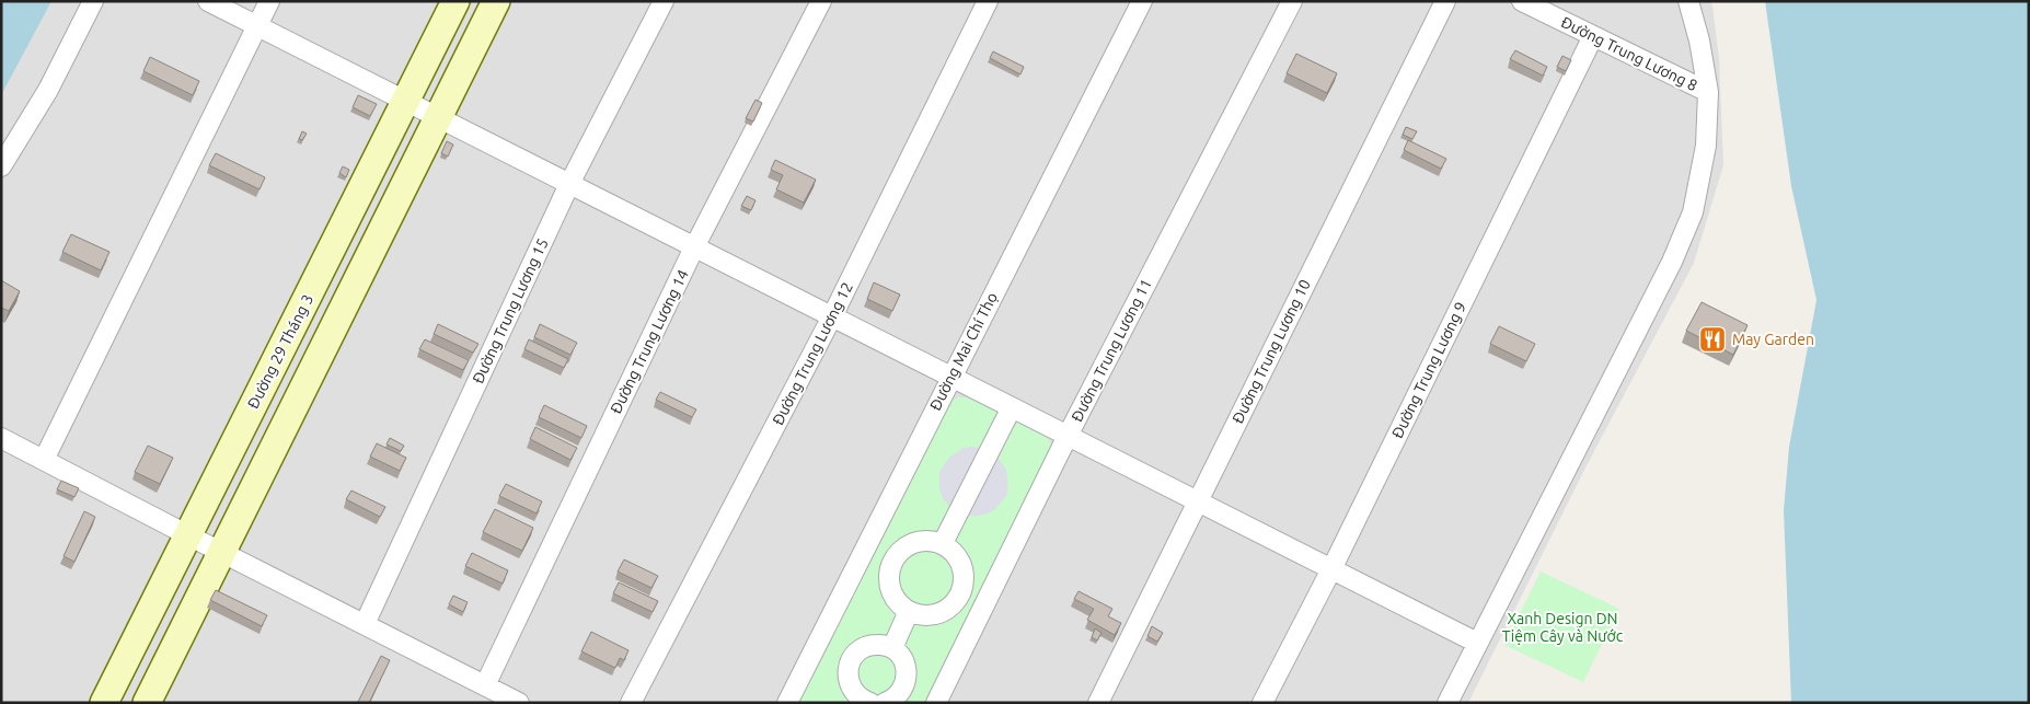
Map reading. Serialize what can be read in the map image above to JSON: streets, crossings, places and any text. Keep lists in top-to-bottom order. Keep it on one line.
{"streets":{"street":["Đường Trung Lương 8","Đường Trung Lương 15","Đường Trung Lương 14","Đường Trung Lương 11","Đường 29 Tháng 3","Đường Mai Chí Thọ","Đường Trung Lương 10","Đường Trung Lương 12","Đường Trung Lương 9"]},"crossings":[["Đường Trung Lương 8","Đường Trung Lương 9"]],"parks":["Xanh Design DN Tiệm Cây và Nước"],"places":{"restaurant":["May Garden"]}}
